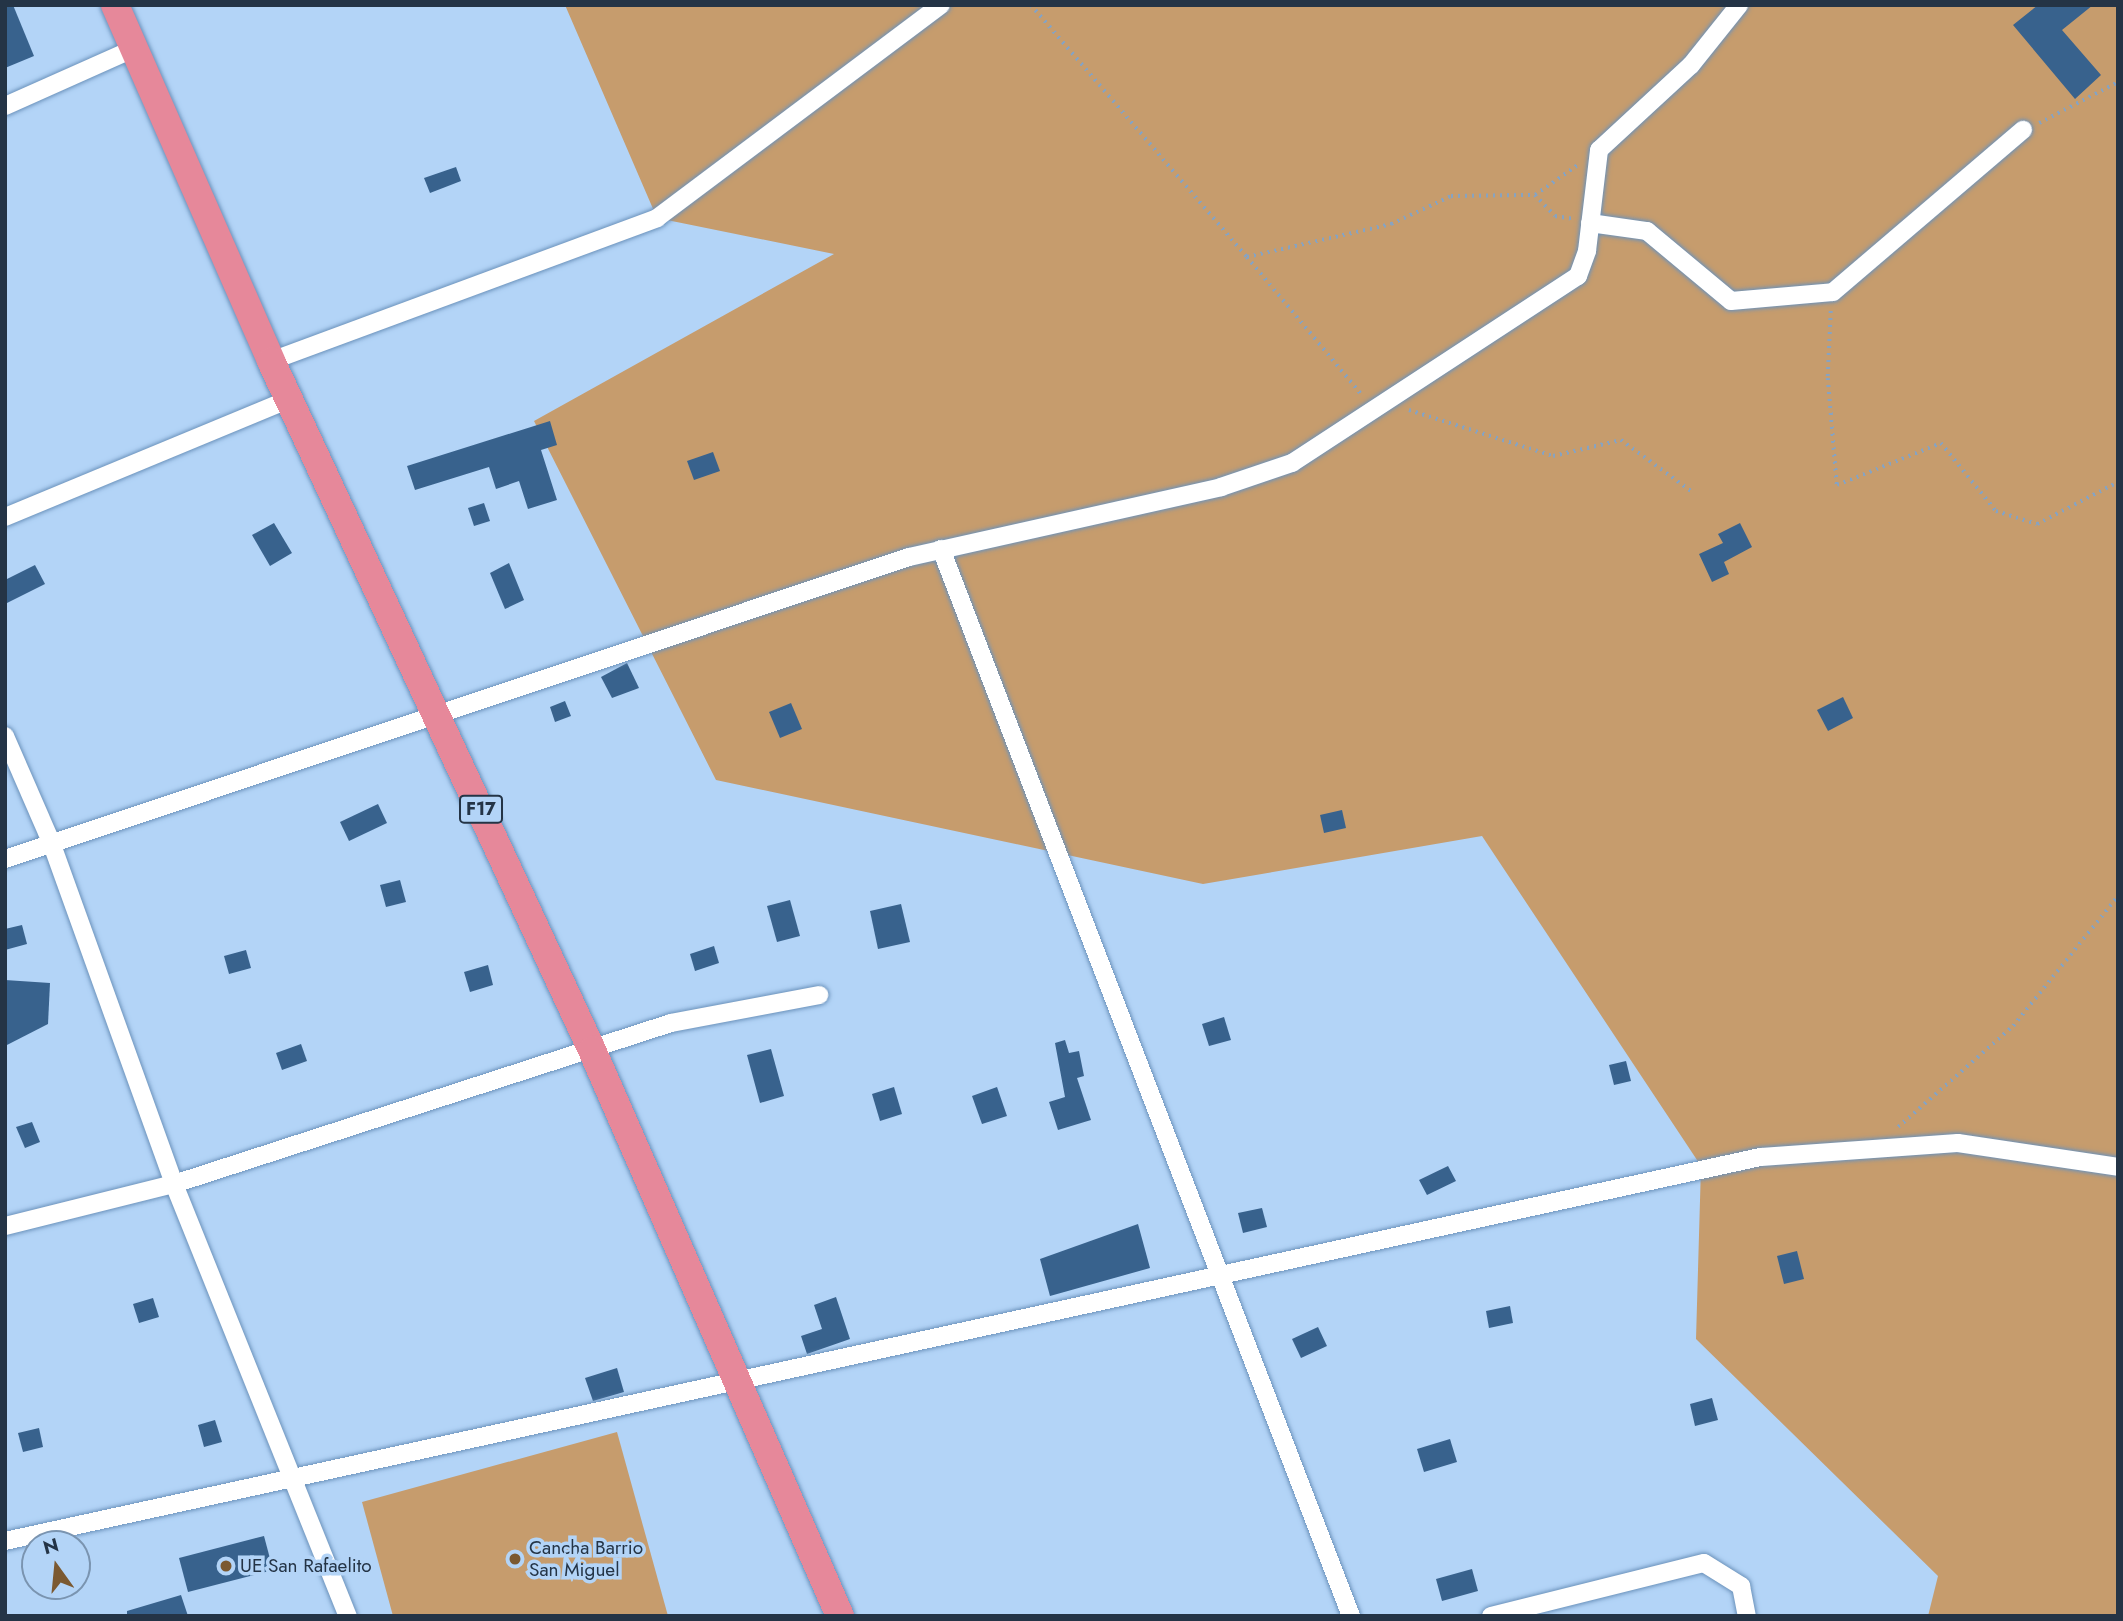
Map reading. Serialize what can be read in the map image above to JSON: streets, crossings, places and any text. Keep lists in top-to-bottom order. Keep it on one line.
{"streets":{"highway":["F17"]},"places":["Cancha Barrio San Miguel","UE San Rafaelito"],"north":"top"}
